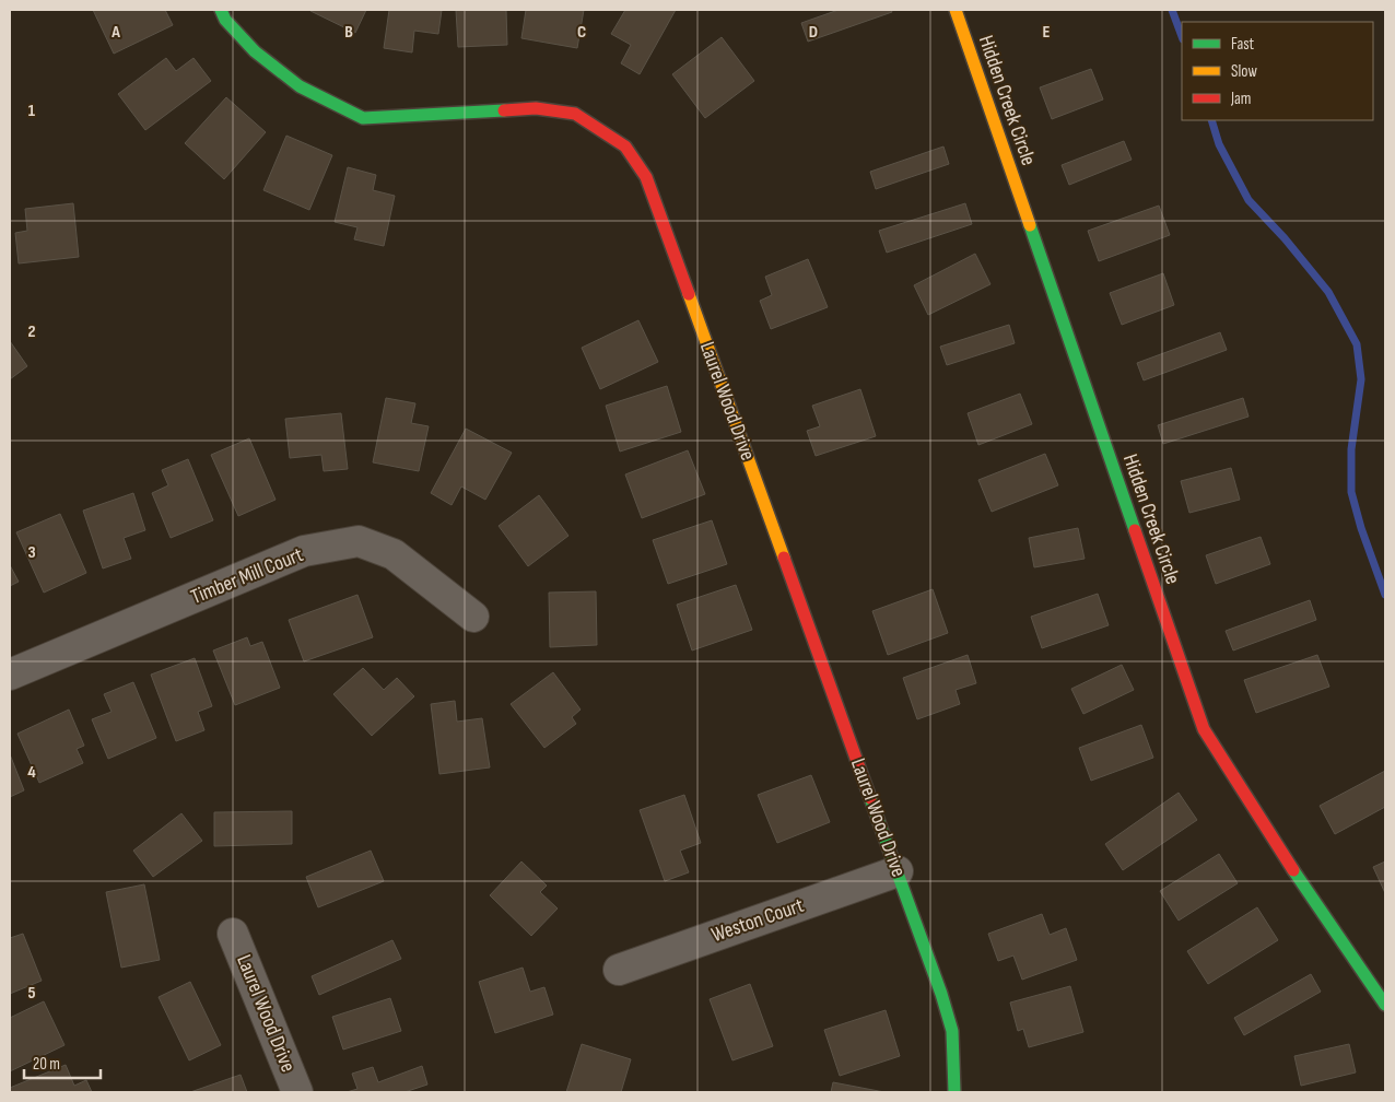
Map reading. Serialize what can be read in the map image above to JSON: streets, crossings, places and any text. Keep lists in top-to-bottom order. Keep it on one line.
{"streets":{"street":["Hidden Creek Circle","Laurel Wood Drive","Timber Mill Court","Weston Court"]},"crossings":[["Laurel Wood Drive","Weston Court"]],"legend":["Fast","Slow","Jam"],"scale_bar":"20 m","grid":{"columns":["A","B","C","D","E"],"rows":["1","2","3","4","5"]}}
